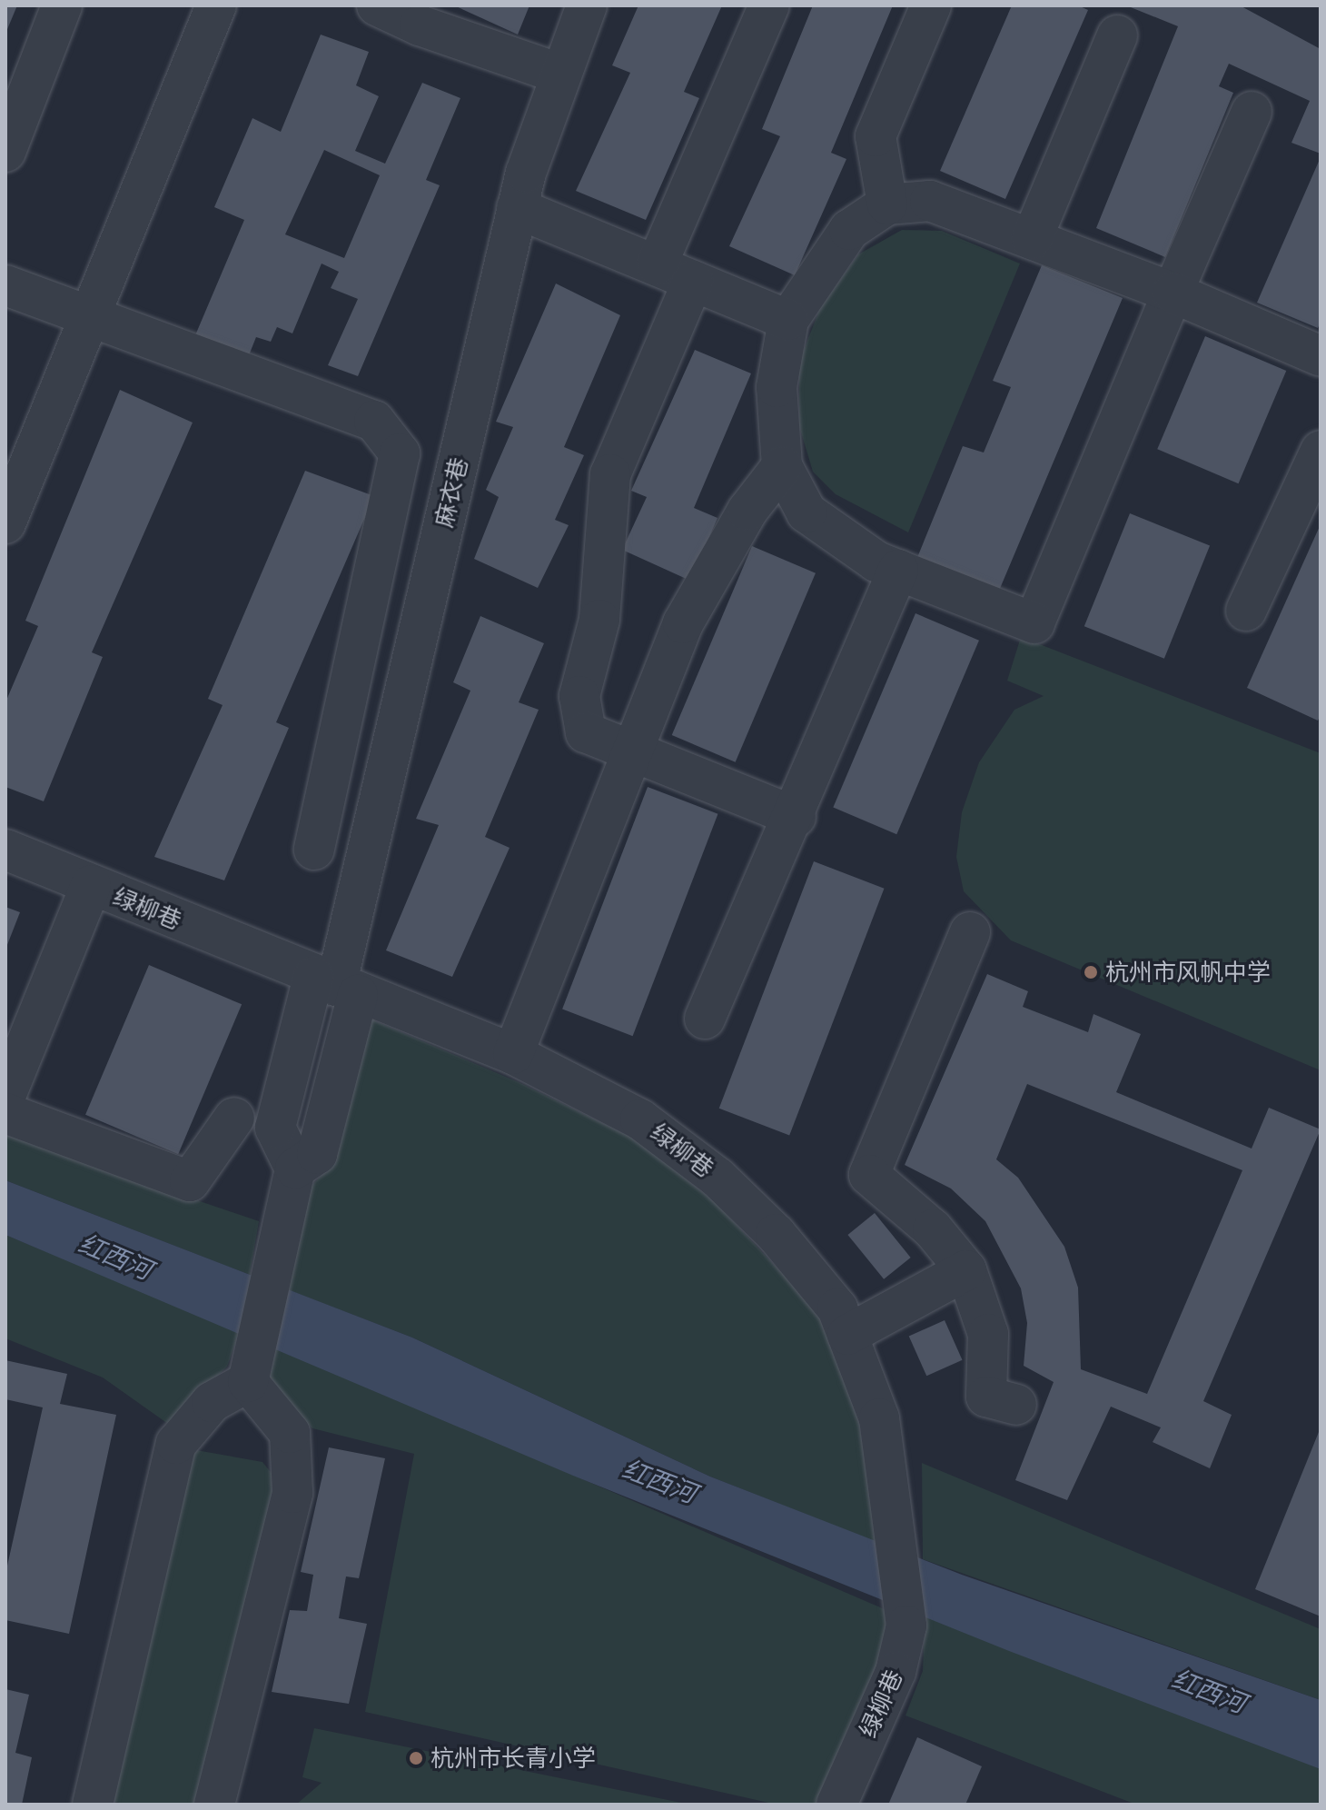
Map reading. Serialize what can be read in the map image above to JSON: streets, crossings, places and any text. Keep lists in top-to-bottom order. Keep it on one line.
{"streets":{"street":["麻衣巷","绿柳巷"]},"crossings":[["麻衣巷","绿柳巷"]],"water":["红西河"],"places":["杭州市风帆中学","杭州市长青小学"]}
